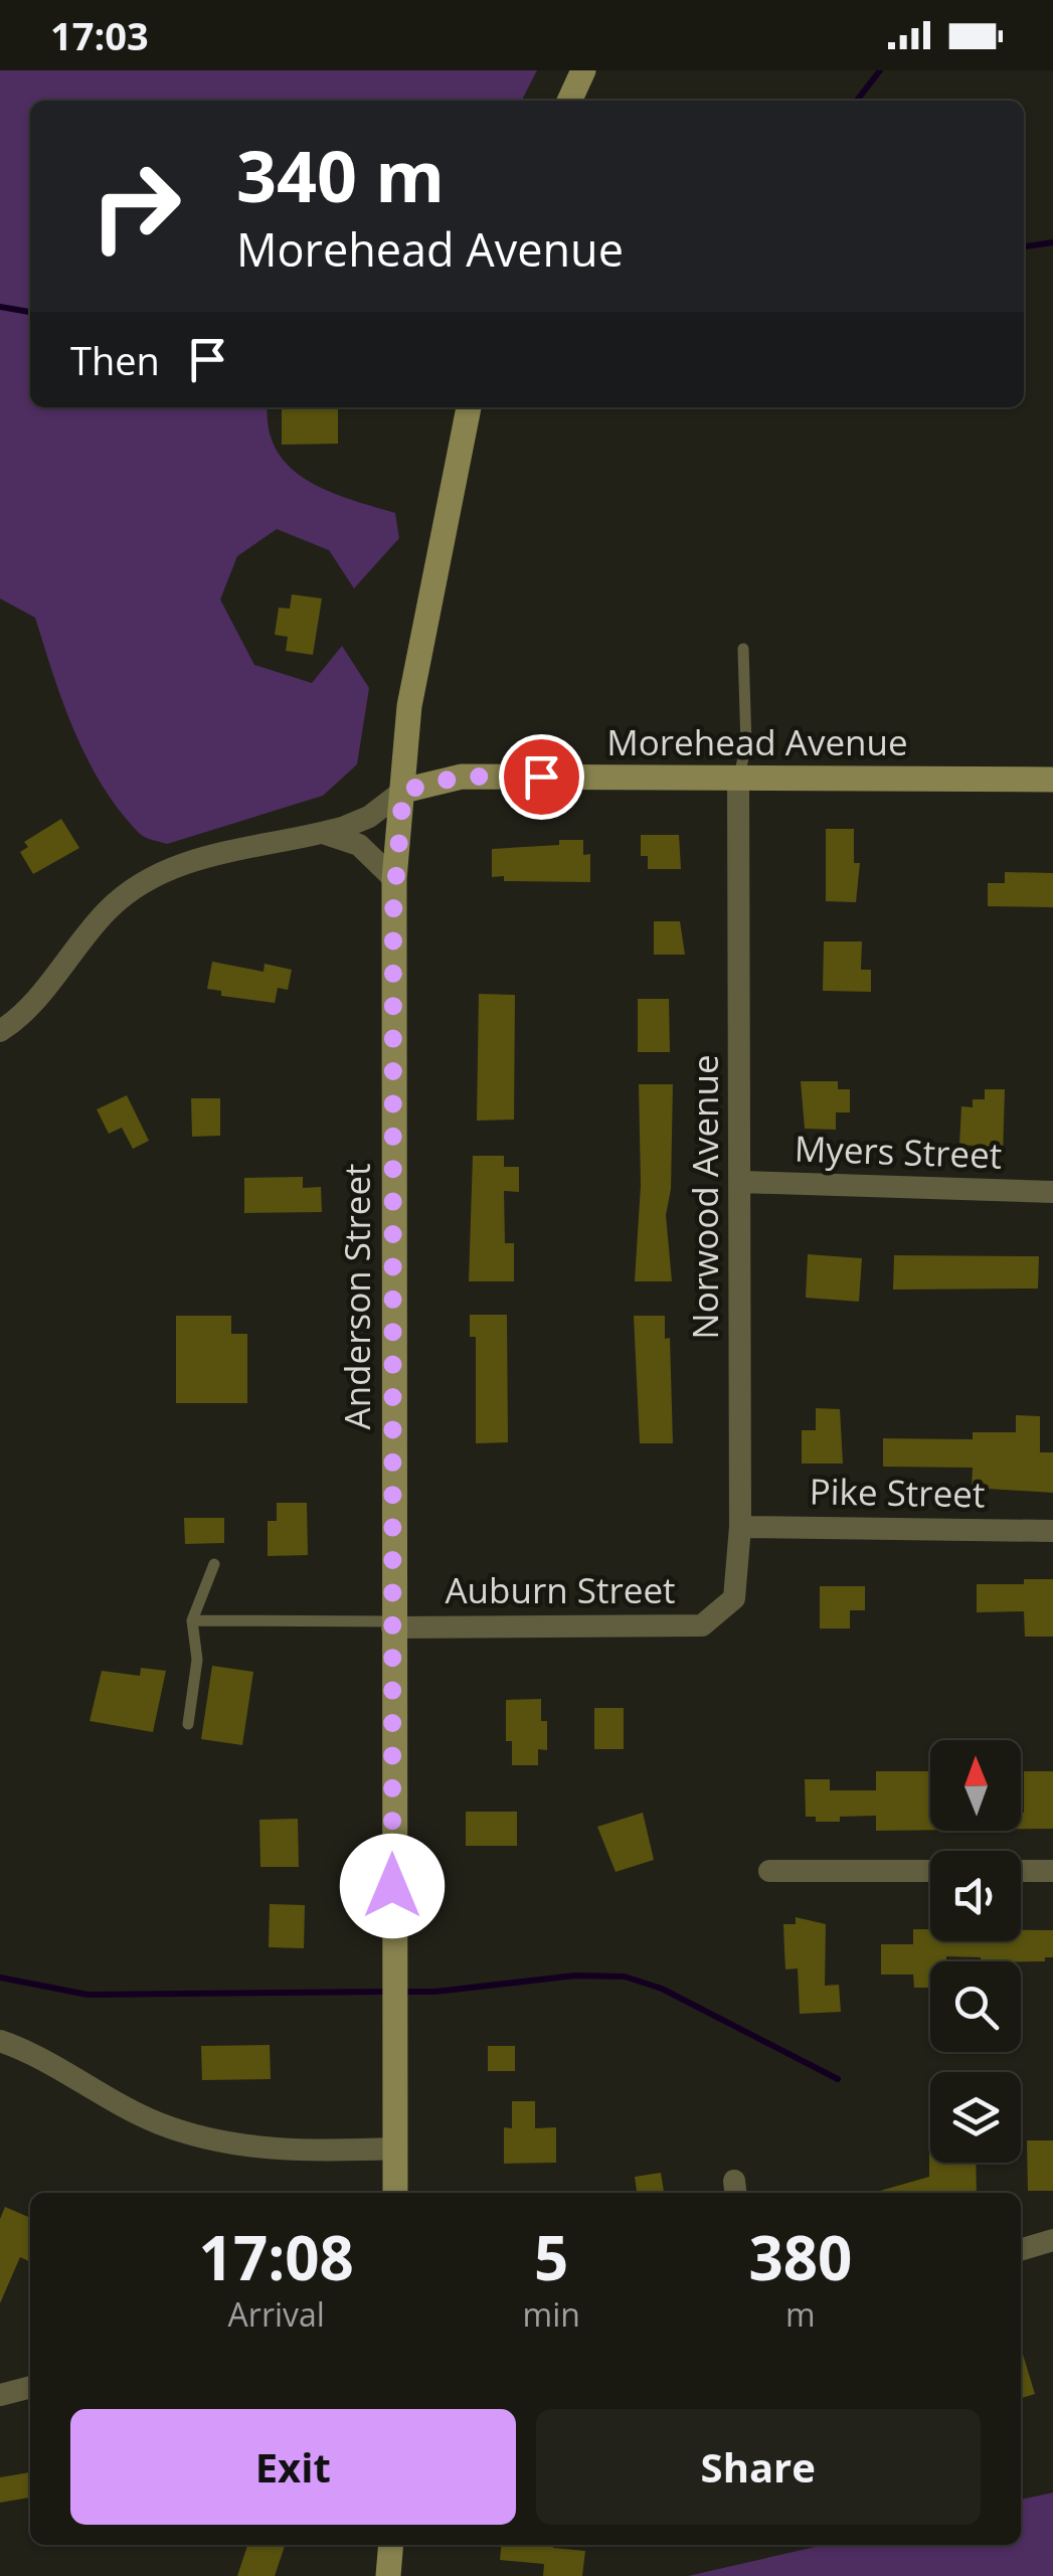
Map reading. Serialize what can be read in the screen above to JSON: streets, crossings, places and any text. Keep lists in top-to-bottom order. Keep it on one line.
{"streets":{"street":["Morehead Avenue","Myers Street","Norwood Avenue","Anderson Street","Pike Street","Auburn Street"]},"crossings":[["Morehead Avenue","Norwood Avenue"],["Morehead Avenue","Anderson Street"],["Myers Street","Norwood Avenue"],["Norwood Avenue","Pike Street"],["Norwood Avenue","Auburn Street"],["Anderson Street","Auburn Street"]],"north":"top","page":{"status":"17:03","turn":["340 m","Morehead Avenue"],"then":"Then","eta":["17:08","Arrival","5","min","380","m"],"buttons":["Exit","Share"]}}
